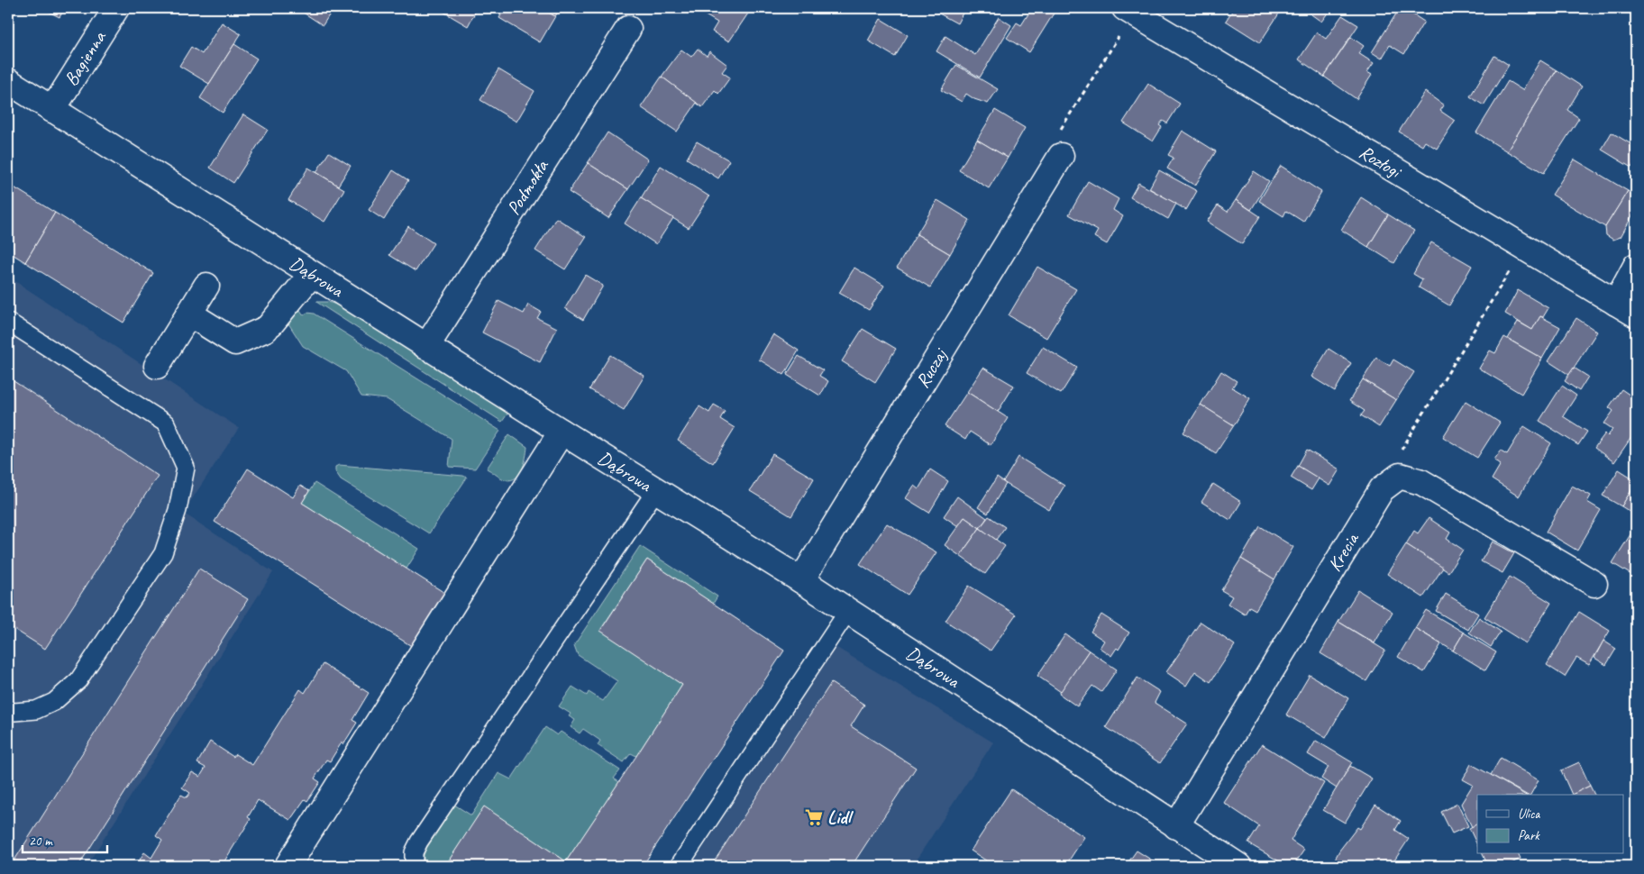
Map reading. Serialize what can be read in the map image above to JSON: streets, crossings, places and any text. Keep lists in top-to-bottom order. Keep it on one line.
{"streets":{"street":["Bagienna","Rozłogi","Podmokła","Dąbrowa","Ruczaj","Krecia"]},"crossings":[["Bagienna","Dąbrowa"],["Podmokła","Dąbrowa"],["Dąbrowa","Ruczaj"],["Dąbrowa","Krecia"]],"places":{"supermarket":["Lidl"]},"legend":["Ulica","Park"],"scale_bar":"20 m"}
